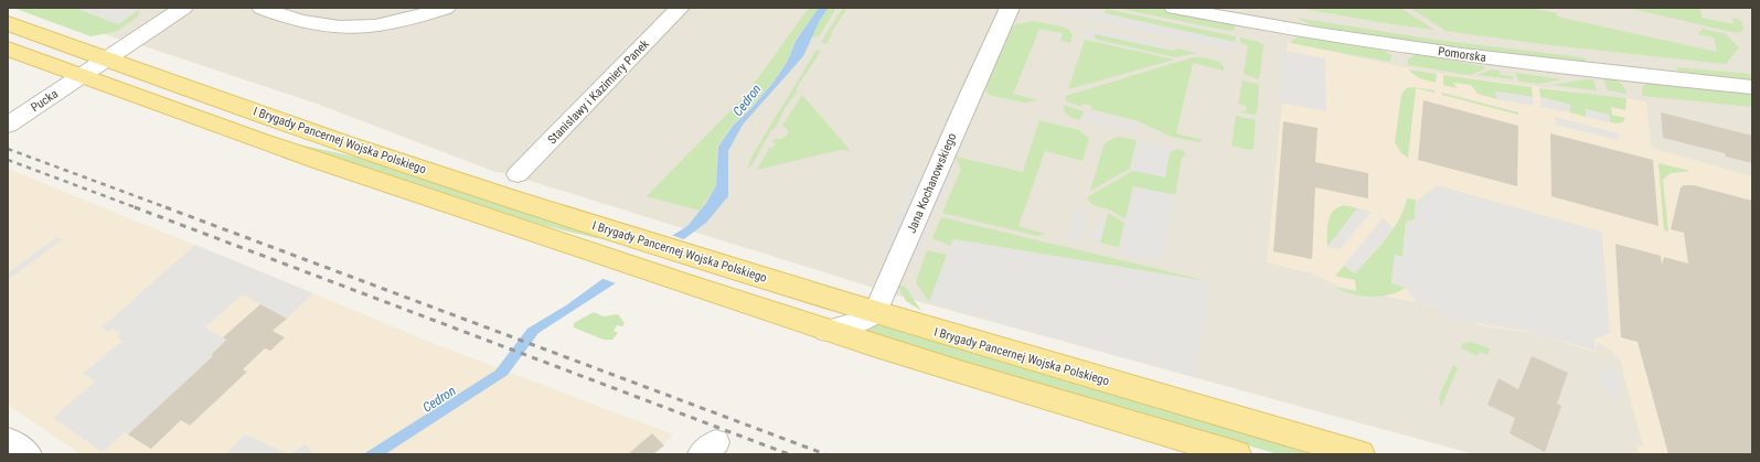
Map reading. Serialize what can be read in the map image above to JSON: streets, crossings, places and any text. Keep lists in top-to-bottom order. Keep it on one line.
{"streets":{"main road":["I Brygady Pancernej Wojska Polskiego"],"street":["Pomorska","Stanisławy i Kazimiery Panek","Pucka","Jana Kochanowskiego"]},"crossings":[["Pucka","I Brygady Pancernej Wojska Polskiego"],["I Brygady Pancernej Wojska Polskiego","Jana Kochanowskiego"]],"water":["Cedron"]}
